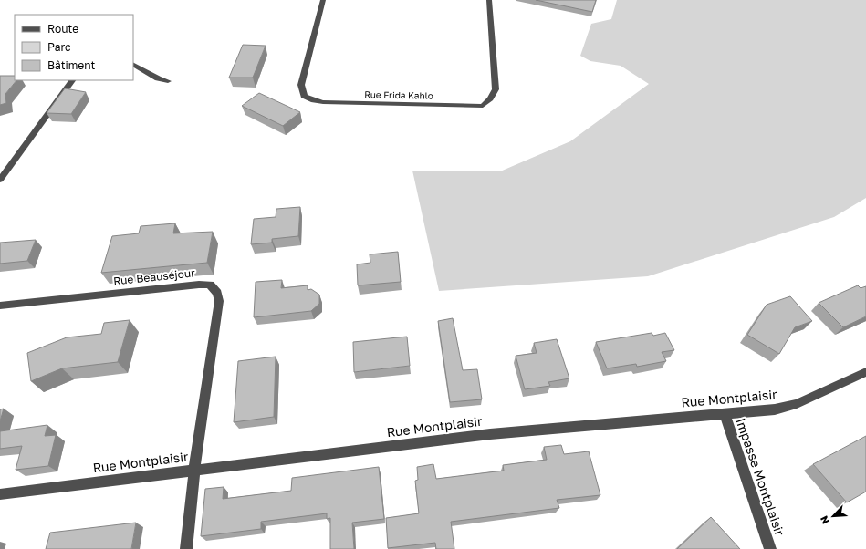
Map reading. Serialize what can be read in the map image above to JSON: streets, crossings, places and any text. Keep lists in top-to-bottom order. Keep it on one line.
{"streets":{"street":["Rue Frida Kahlo","Rue Beauséjour","Rue Montplaisir","Impasse Montplaisir"]},"crossings":[["Rue Beauséjour","Rue Montplaisir"],["Rue Montplaisir","Impasse Montplaisir"]],"legend":["Route","Parc","Bâtiment"],"north":"bottom left"}
